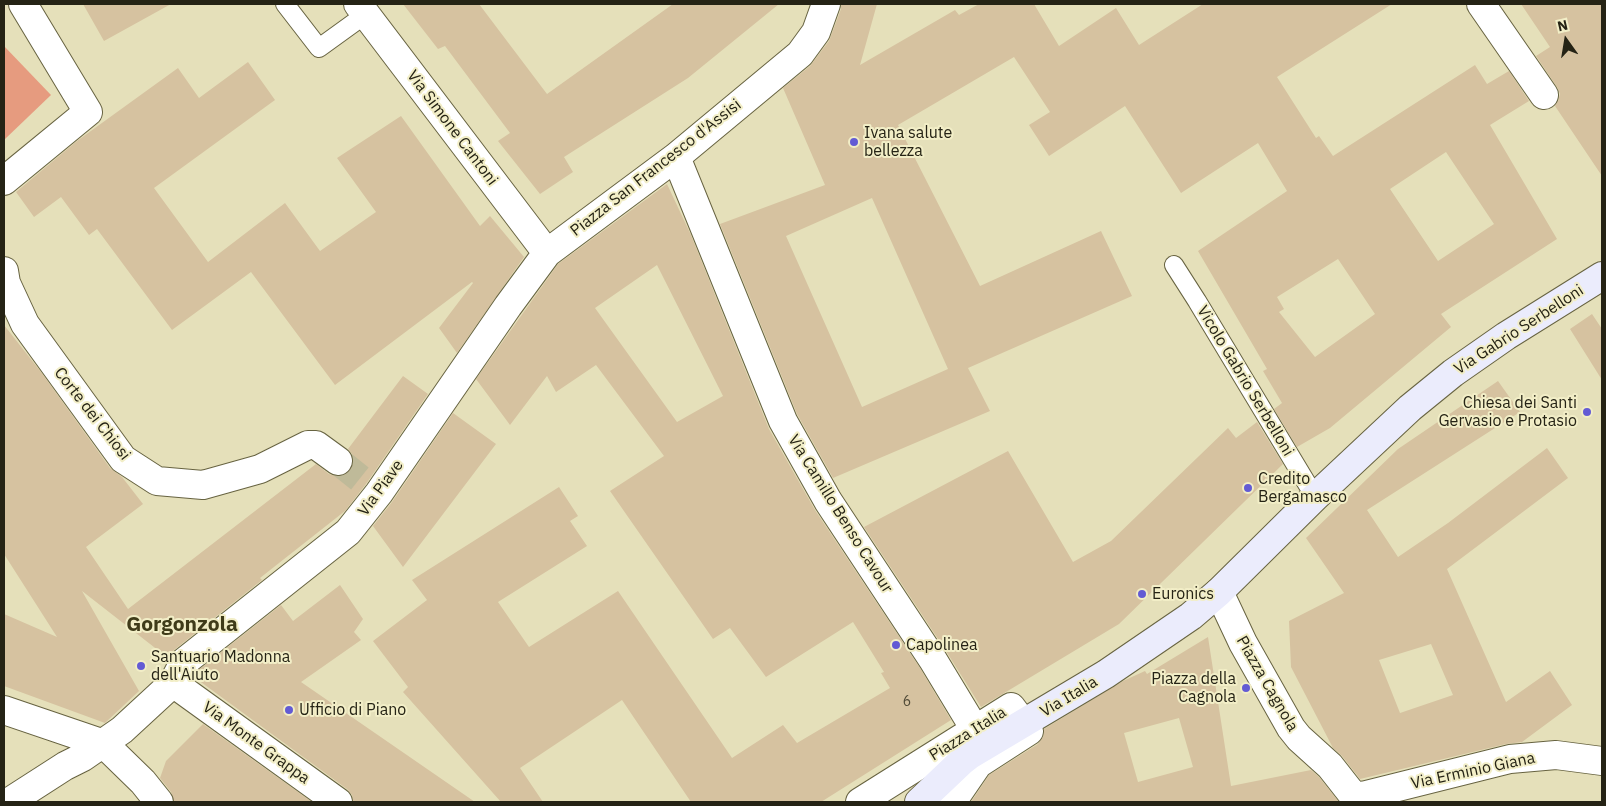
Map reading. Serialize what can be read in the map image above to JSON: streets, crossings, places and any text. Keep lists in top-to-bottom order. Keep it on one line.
{"streets":{"street":["Via Simone Cantoni","Piazza San Francesco d'Assisi","Via Gabrio Serbelloni","Corte dei Chiosi","Via Piave","Via Camillo Benso Cavour","Piazza Cagnola","Via Italia","Piazza Italia","Via Monte Grappa","Via Erminio Giana"],"lane":["Vicolo Gabrio Serbelloni"]},"crossings":[["Via Simone Cantoni","Piazza San Francesco d'Assisi"],["Via Simone Cantoni","Via Piave"],["Piazza San Francesco d'Assisi","Via Piave"],["Piazza San Francesco d'Assisi","Via Camillo Benso Cavour"],["Via Gabrio Serbelloni","Vicolo Gabrio Serbelloni"],["Via Gabrio Serbelloni","Piazza Cagnola"],["Via Gabrio Serbelloni","Via Italia"],["Via Piave","Via Monte Grappa"],["Via Camillo Benso Cavour","Via Italia"],["Via Camillo Benso Cavour","Piazza Italia"],["Piazza Cagnola","Via Italia"],["Piazza Cagnola","Via Erminio Giana"],["Via Italia","Piazza Italia"]],"districts":["Gorgonzola"],"places":["Ivana salute bellezza","Chiesa dei Santi Gervasio e Protasio","Credito Bergamasco","Euronics","Capolinea","Santuario Madonna dell'Aiuto","Piazza della Cagnola","Ufficio di Piano"],"house_numbers":["6"],"north":"top"}
